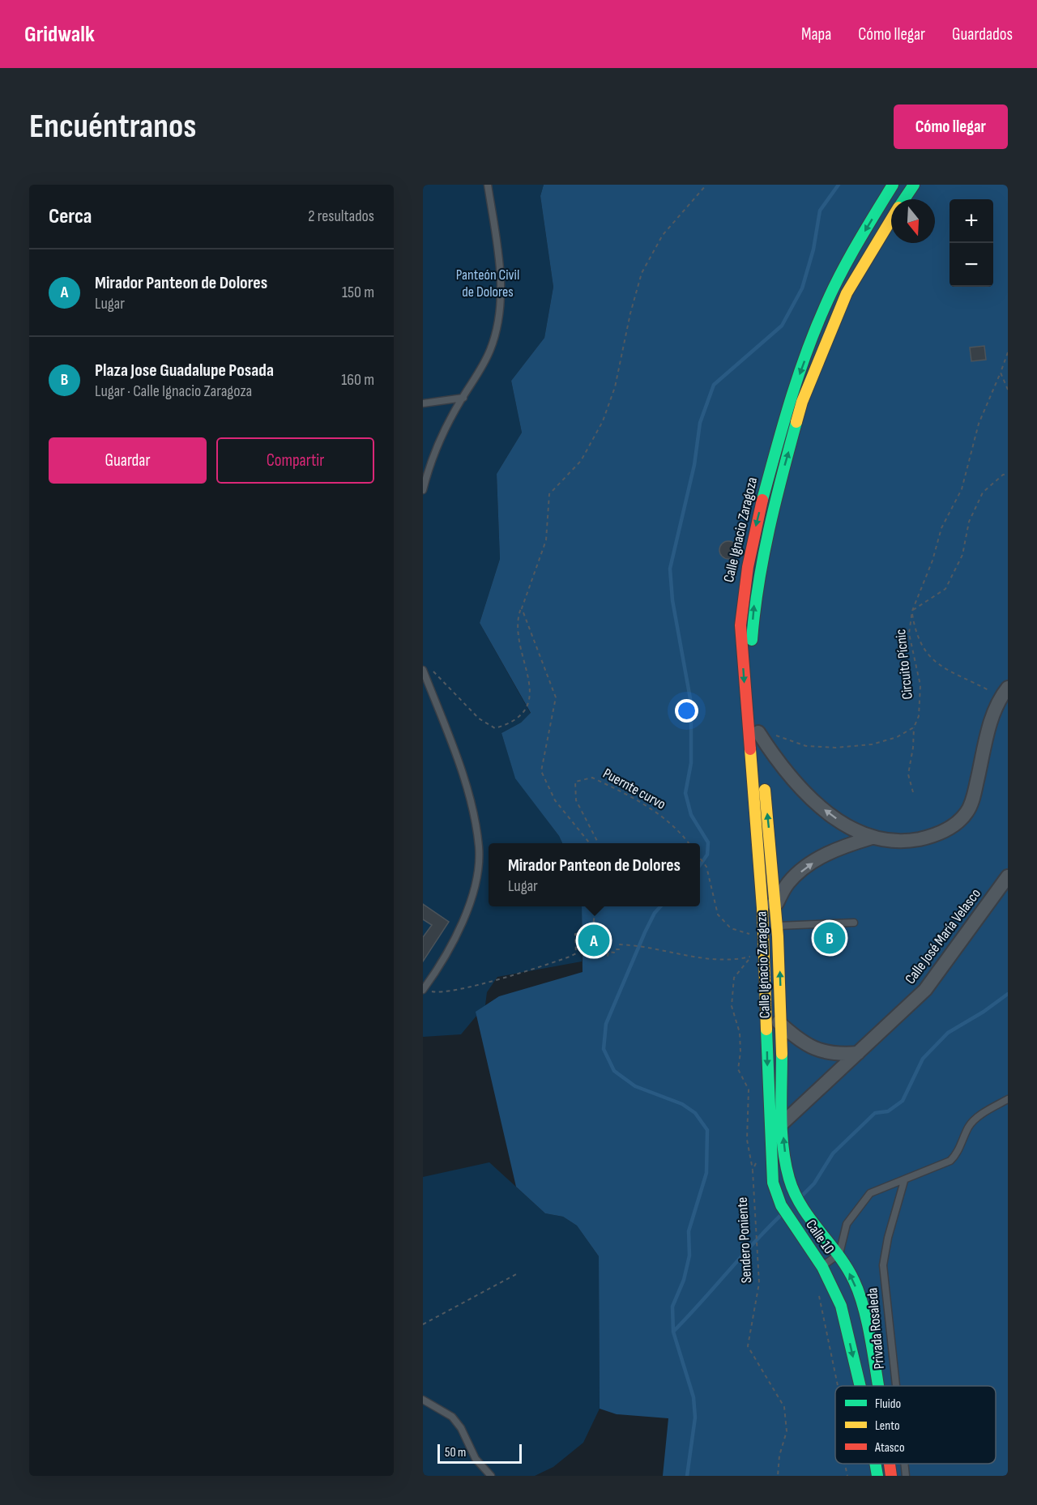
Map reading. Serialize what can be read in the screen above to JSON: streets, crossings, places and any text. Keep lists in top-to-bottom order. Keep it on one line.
{"streets":{"street":["Calle Ignacio Zaragoza","Calle José María Velasco","Calle 10"],"lane":["Privada Rosaleda"],"path":["Circuito Pícnic","Puernte curvo","Sendero Poniente"]},"crossings":[["Calle Ignacio Zaragoza","Circuito Pícnic"],["Calle Ignacio Zaragoza","Calle 10"],["Calle José María Velasco","Calle 10"],["Calle José María Velasco","Sendero Poniente"],["Calle 10","Sendero Poniente"]],"parks":["Panteón Civil de Dolores"],"legend":["Fluido","Lento","Atasco"],"scale_bar":"50 m","north":"bottom","page":{"header":"Gridwalk","nav":["Mapa","Cómo llegar","Guardados"],"buttons":["Cómo llegar",["Guardar","Compartir"]],"title":"Encuéntranos","heading":["Cerca","2 resultados"],"map_buttons":["+","−"],"list":[{"mark":"A","name":"Mirador Panteon de Dolores","note":"Lugar","value":"150 m"},{"mark":"B","name":"Plaza Jose Guadalupe Posada","note":"Lugar · Calle Ignacio Zaragoza","value":"160 m"}],"popup":["Mirador Panteon de Dolores","Lugar"],"pins":["B","A"],"scale":"50 m"}}
